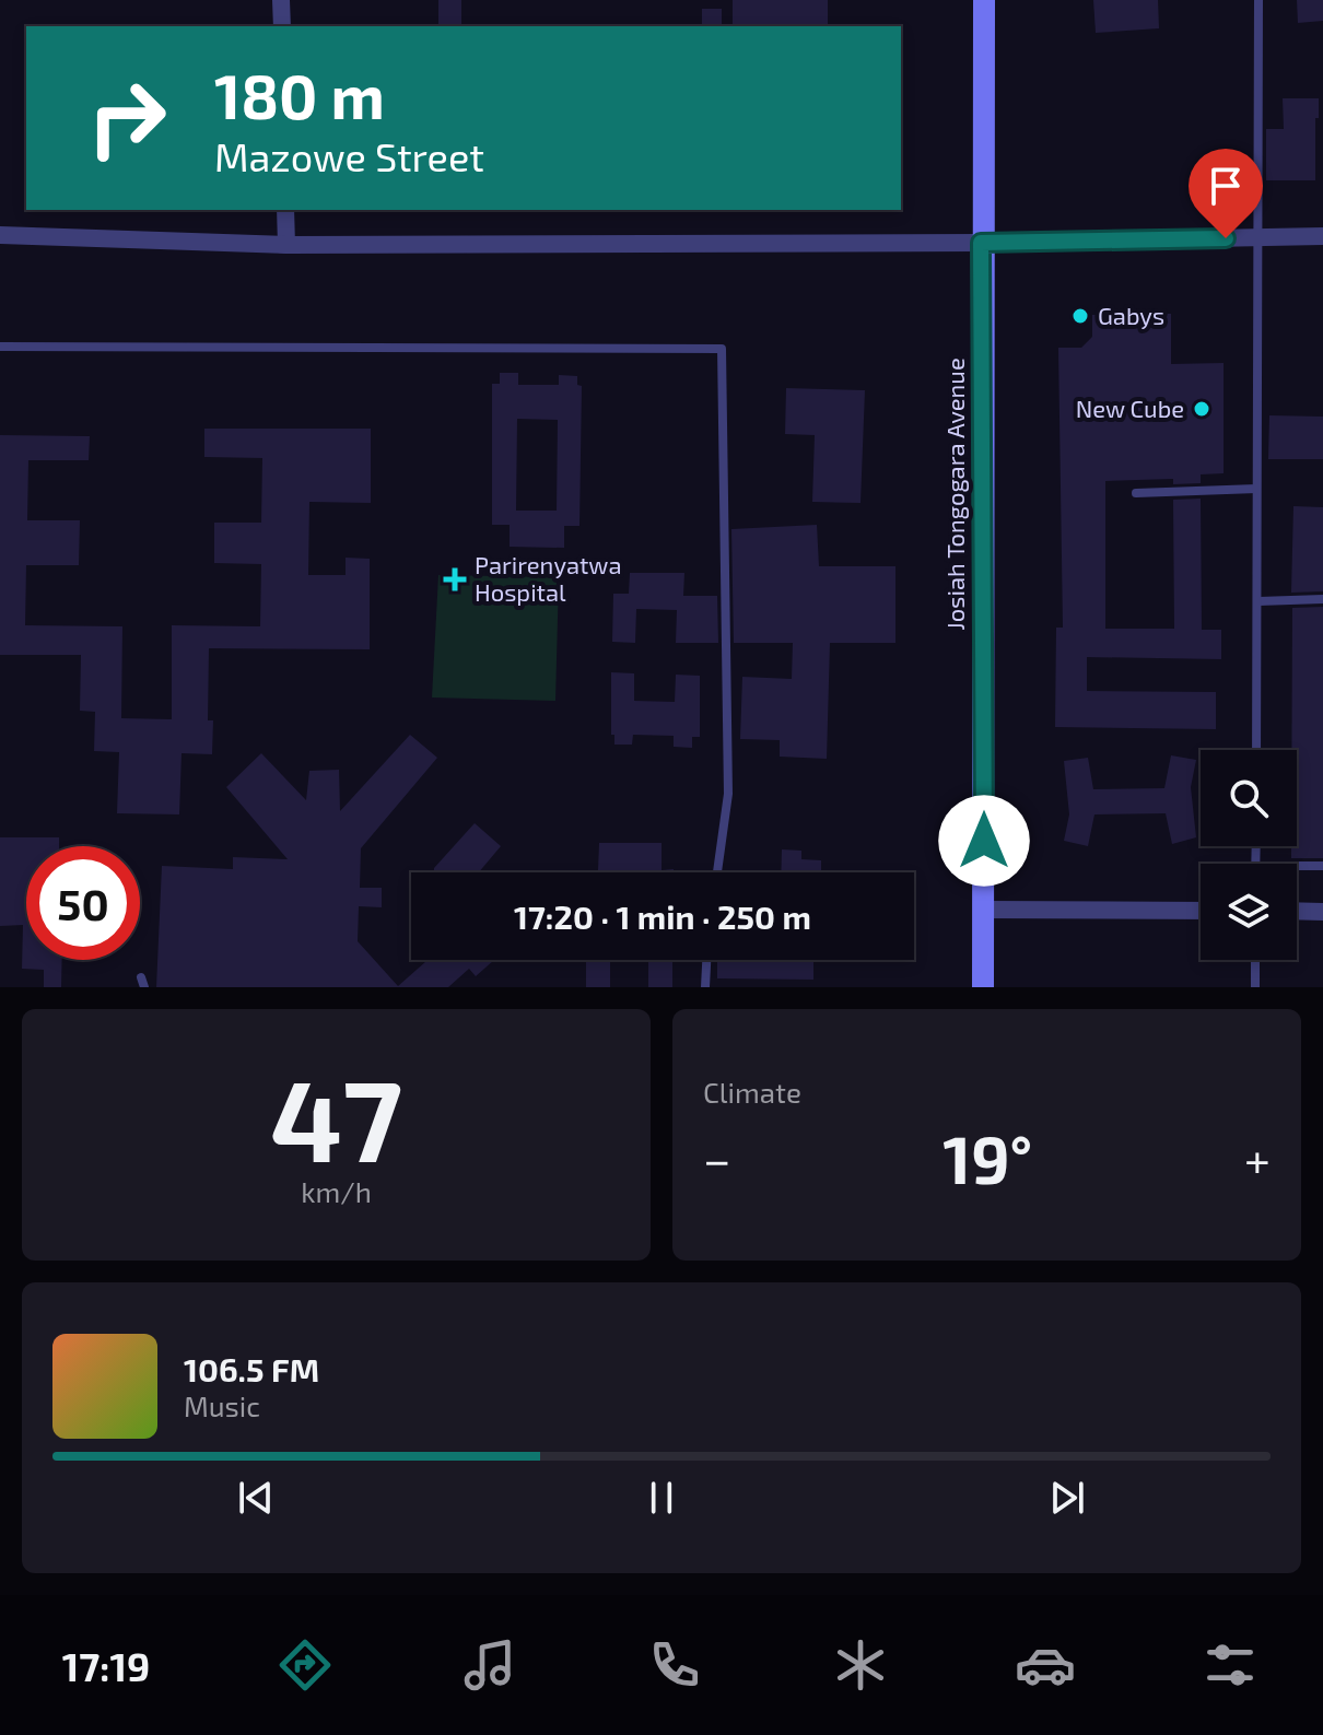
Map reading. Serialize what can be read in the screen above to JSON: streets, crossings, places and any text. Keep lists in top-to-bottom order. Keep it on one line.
{"streets":{"main road":["Josiah Tongogara Avenue"]},"places":{"other":["Gabys","New Cube"],"health":["Parirenyatwa Hospital"]},"page":{"turn":["180 m","Mazowe Street"],"limit":"50","trip":"17:20 · 1 min · 250 m","tile":[["47","km/h"],"Climate"],"heat":["−","19°","+"],"song":["106.5 FM","Music"],"tabs":"17:19"}}
